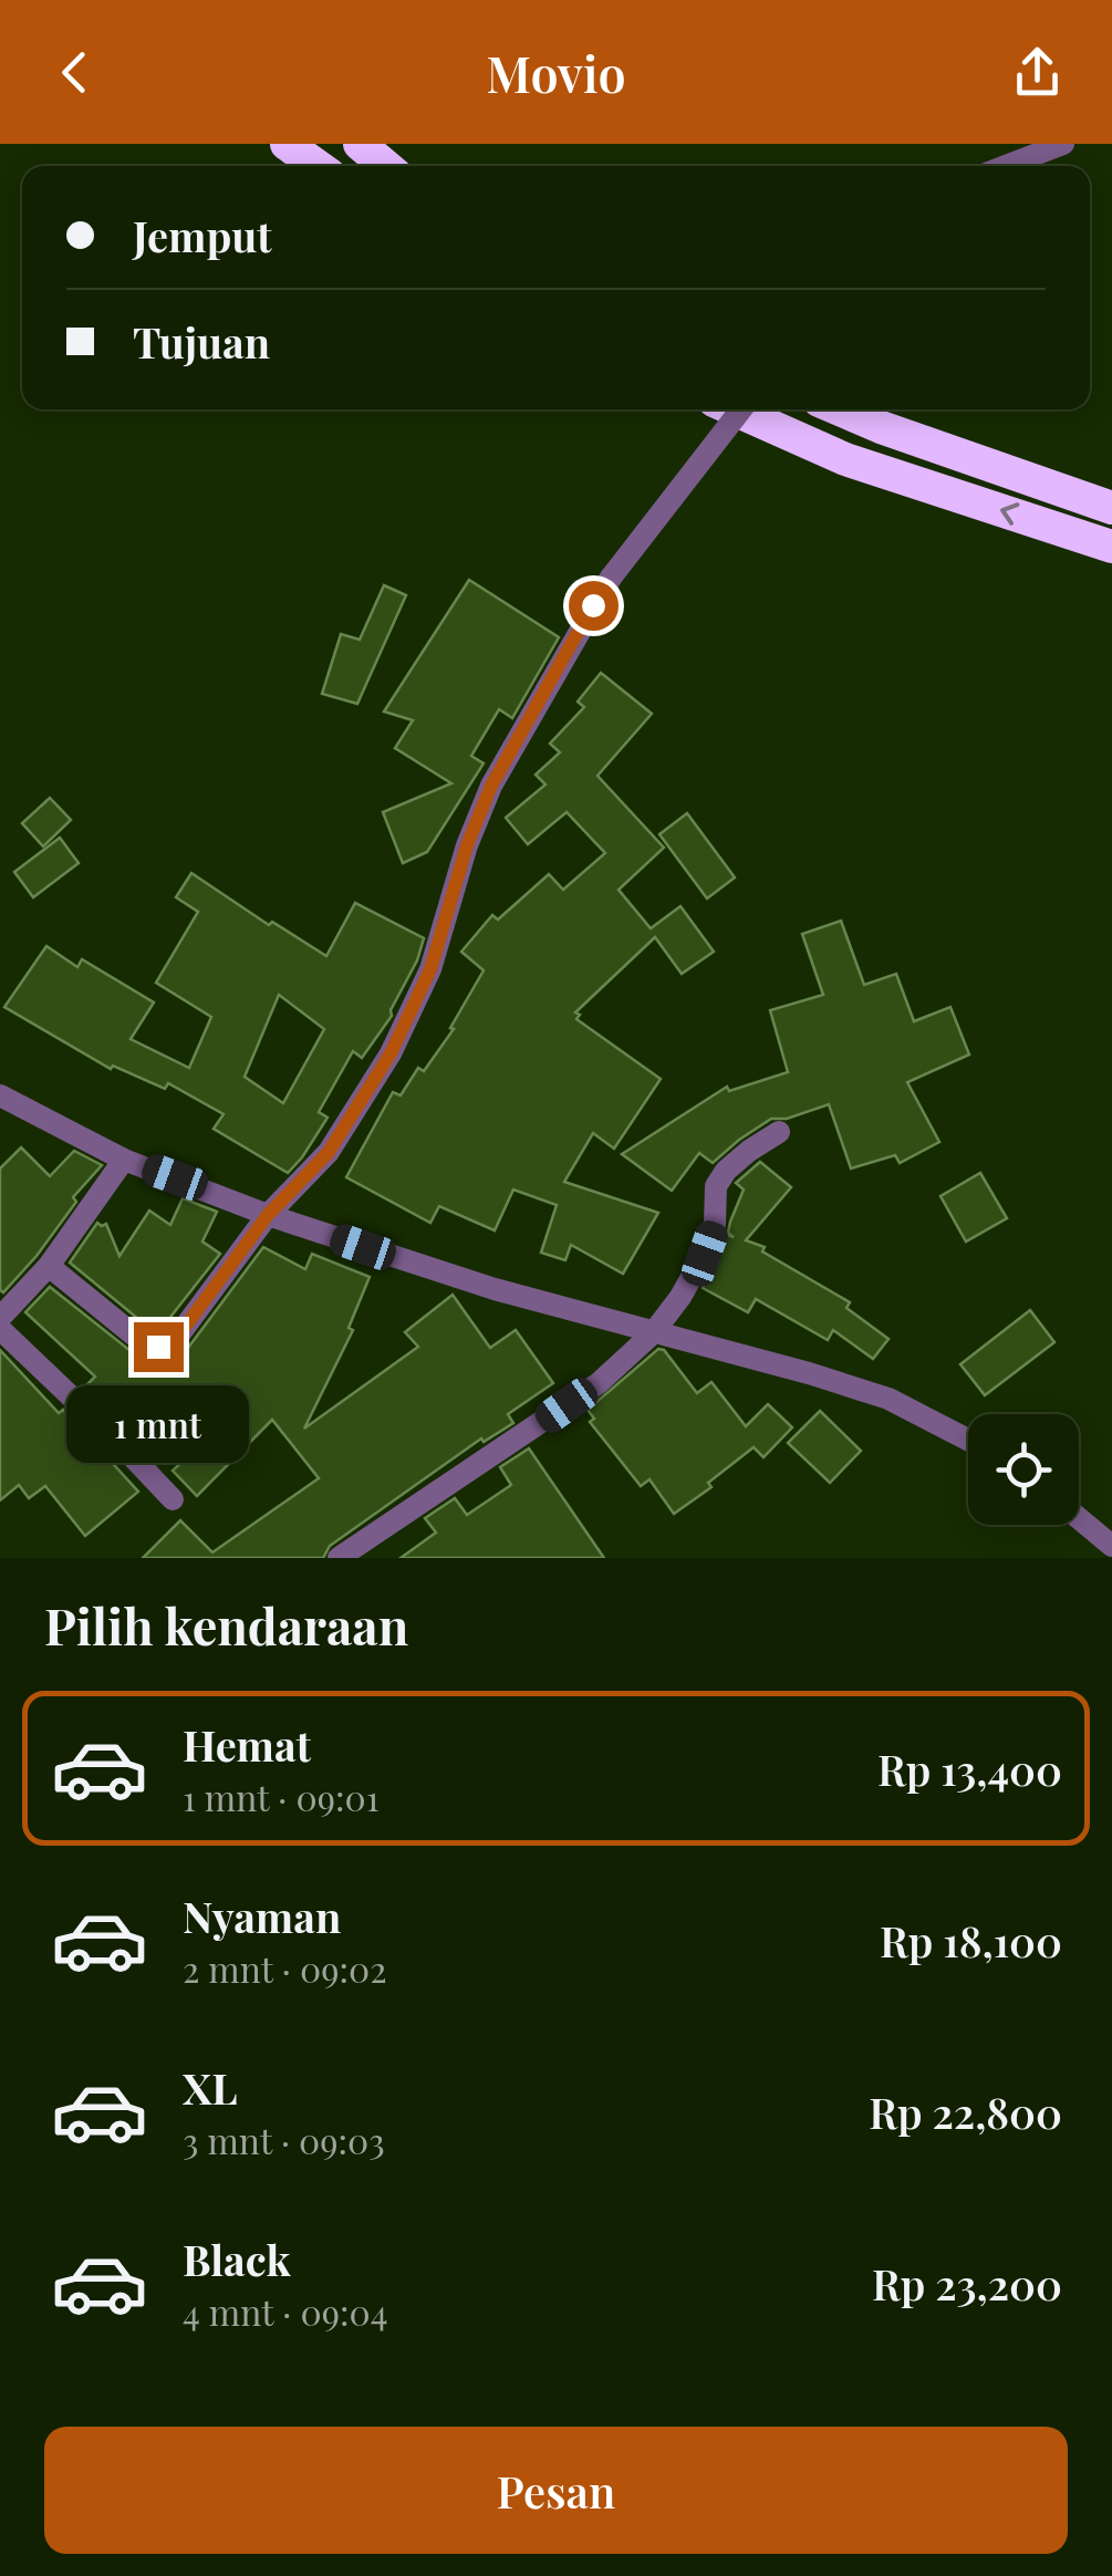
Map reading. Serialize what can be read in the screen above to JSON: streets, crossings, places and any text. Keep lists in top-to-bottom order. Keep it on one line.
{"page":{"header":"Movio","banner":["Jemput","Tujuan"],"bubble":"1 mnt","heading":"Pilih kendaraan","list":[{"name":"Hemat","note":"1 mnt · 09:01","value":"Rp 13,400"},{"name":"Nyaman","note":"2 mnt · 09:02","value":"Rp 18,100"},{"name":"XL","note":"3 mnt · 09:03","value":"Rp 22,800"},{"name":"Black","note":"4 mnt · 09:04","value":"Rp 23,200"}],"buttons":"Pesan"}}
